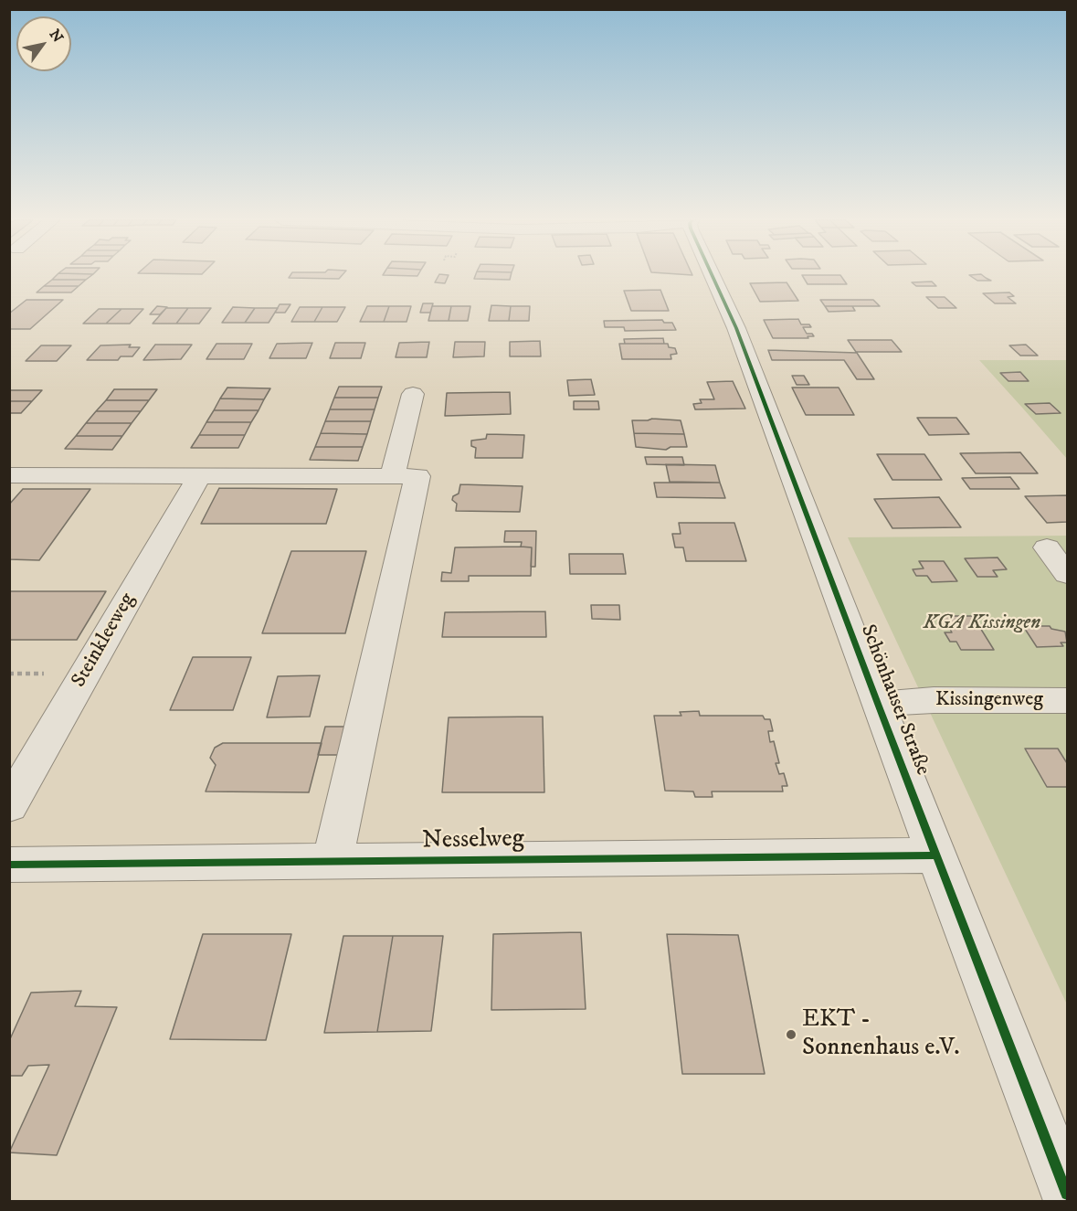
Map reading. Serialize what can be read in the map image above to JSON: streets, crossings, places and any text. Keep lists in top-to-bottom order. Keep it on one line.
{"streets":{"street":["Steinkleeweg","Schönhauser Straße","Kissingenweg","Nesselweg"]},"crossings":[["Schönhauser Straße","Kissingenweg"],["Schönhauser Straße","Nesselweg"]],"parks":["KGA Kissingen"],"places":["EKT - Sonnenhaus e.V."],"north":"top right"}
